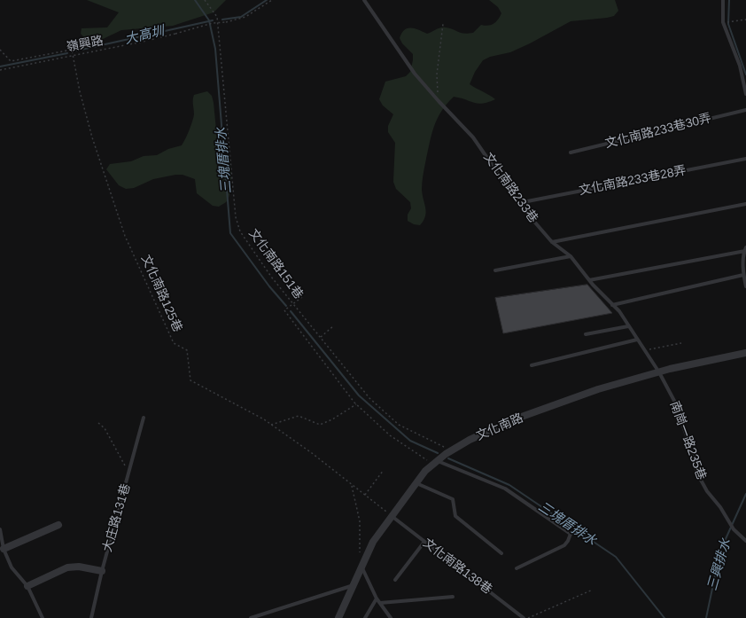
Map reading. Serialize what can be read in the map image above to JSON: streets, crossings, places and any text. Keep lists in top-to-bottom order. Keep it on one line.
{"streets":{"street":["文化南路"],"lane":["文化南路233巷30弄","文化南路233巷28弄","文化南路233巷","南崗一路235巷","大庄路131巷","文化南路138巷"],"path":["嶺興路","文化南路151巷","文化南路125巷"]},"crossings":[["嶺興路","文化南路125巷"],["文化南路233巷28弄","文化南路233巷"],["文化南路233巷","文化南路"],["文化南路233巷","南崗一路235巷"],["文化南路151巷","文化南路"],["文化南路125巷","文化南路"],["文化南路125巷","文化南路138巷"],["文化南路","南崗一路235巷"],["文化南路","文化南路138巷"]],"water":["大高圳","三塊厝排水","三興排水"]}
